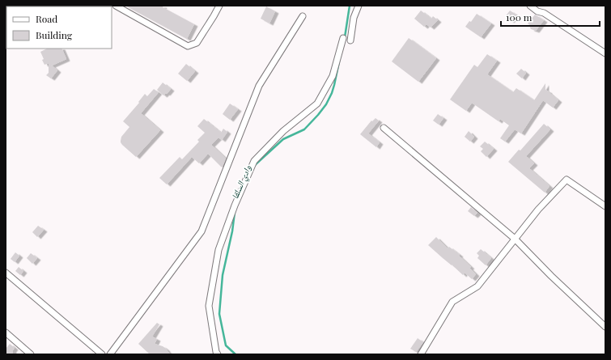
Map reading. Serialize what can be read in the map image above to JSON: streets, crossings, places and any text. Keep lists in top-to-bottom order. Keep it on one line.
{"water":["وادي السلقا"],"legend":["Road","Building"],"scale_bar":"100 m"}
